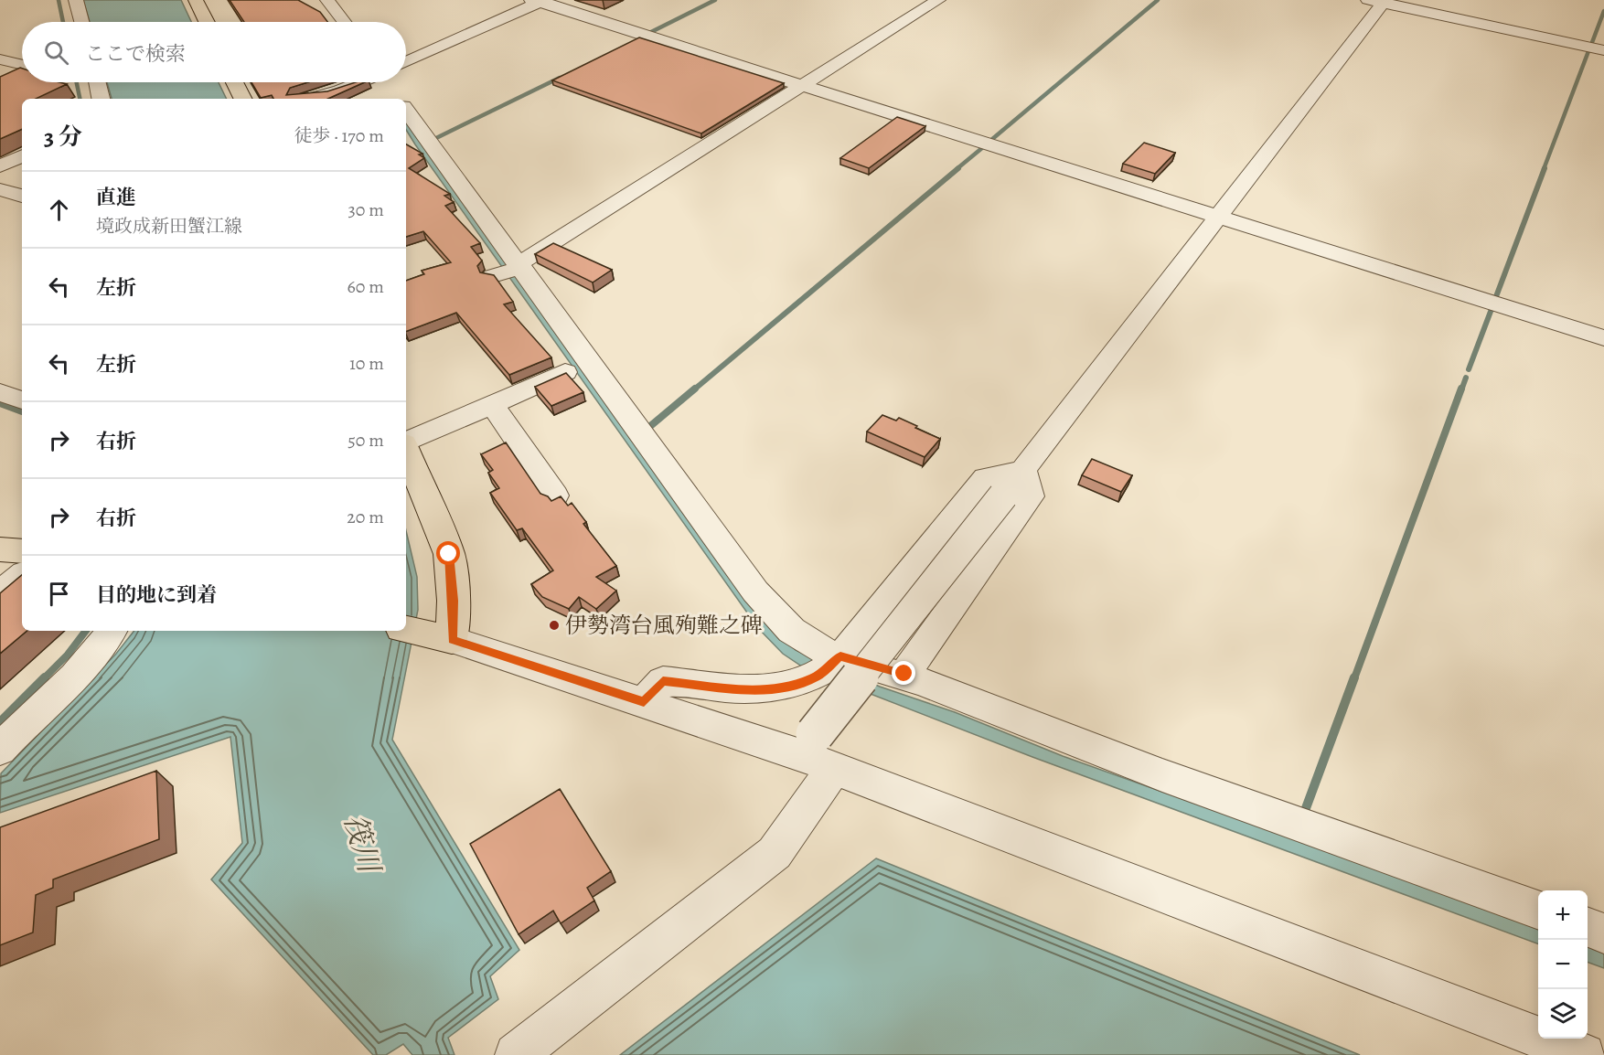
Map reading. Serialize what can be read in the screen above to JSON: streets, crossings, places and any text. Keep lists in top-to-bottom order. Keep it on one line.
{"water":["筏川"],"places":["伊勢湾台風殉難之碑"],"page":{"search":"ここで検索","heading":["3 分","徒歩 · 170 m"],"list":[["直進","境政成新田蟹江線","30 m"],["左折","60 m"],["左折","10 m"],["右折","50 m"],["右折","20 m"],"目的地に到着"],"map_buttons":["+","−"]}}
